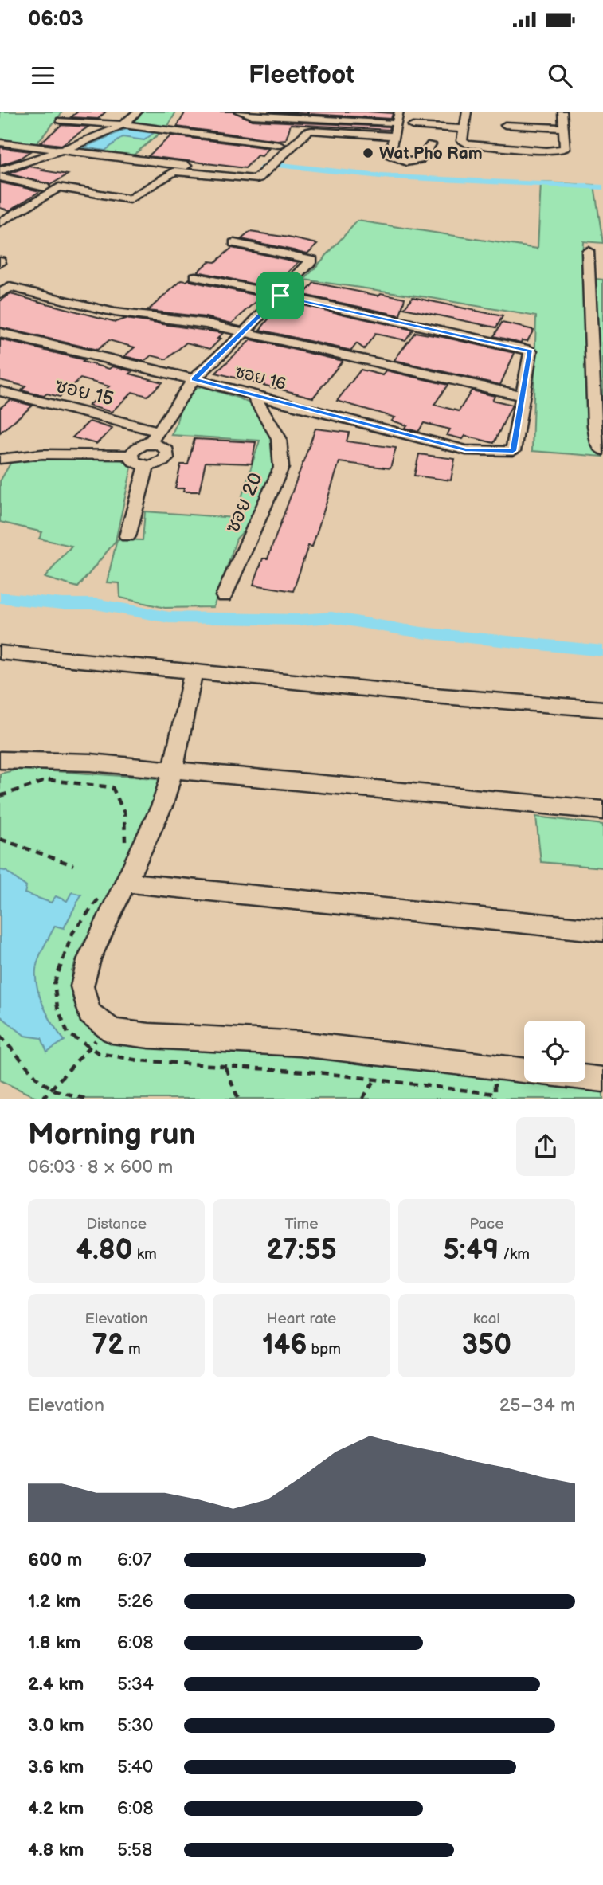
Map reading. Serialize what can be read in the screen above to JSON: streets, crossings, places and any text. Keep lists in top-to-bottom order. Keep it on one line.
{"streets":{"street":["ซอย 16","ซอย 15","ซอย 20"]},"crossings":[["ซอย 16","ซอย 20"]],"places":["Wat Pho Ram"],"page":{"status":"06:03","header":"Fleetfoot","heading":["Morning run","06:03 · 8 × 600 m"],"stats":[["Distance","4.80 km"],["Time","27:55"],["Pace","5:49 /km"],["Elevation","72 m"],["Heart rate","146 bpm"],["kcal","350"]],"chart":["Elevation","25–34 m"],"list":[{"name":"600 m","note":"6:07"},{"name":"1.2 km","note":"5:26"},{"name":"1.8 km","note":"6:08"},{"name":"2.4 km","note":"5:34"},{"name":"3.0 km","note":"5:30"},{"name":"3.6 km","note":"5:40"},{"name":"4.2 km","note":"6:08"},{"name":"4.8 km","note":"5:58"}]}}
